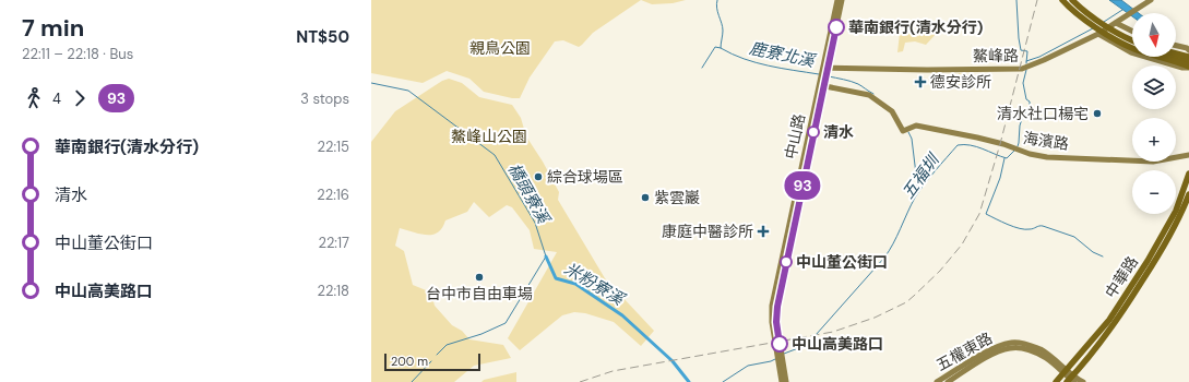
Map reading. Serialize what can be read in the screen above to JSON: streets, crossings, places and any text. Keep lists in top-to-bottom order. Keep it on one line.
{"streets":{"main road":["中華路"],"street":["鰲峰路","中山路","海濱路","五權東路"]},"crossings":[["鰲峰路","中山路"],["中山路","海濱路"],["中華路","五權東路"]],"water":["鹿寮北溪","五福圳","橋頭寮溪","米粉寮溪"],"parks":["親鳥公園","鰲峰山公園"],"places":{"other":["華南銀行(清水分行)","清水社口楊宅","清水","綜合球場區","紫雲巖","中山董公街口","台中市自由車場","中山高美路口"],"health":["德安診所","康庭中醫診所"]},"lines":["bus line 93"],"scale_bar":"200 m","north":"bottom","page":{"heading":["7 min","22:11 – 22:18 · Bus","NT$50"],"on_map":"93","map_buttons":["+","−"],"legs":["4","93","3 stops"],"list":[{"name":"華南銀行(清水分行)","value":"22:15"},{"name":"清水","value":"22:16"},{"name":"中山董公街口","value":"22:17"},{"name":"中山高美路口","value":"22:18"}],"scale":"200 m"}}
